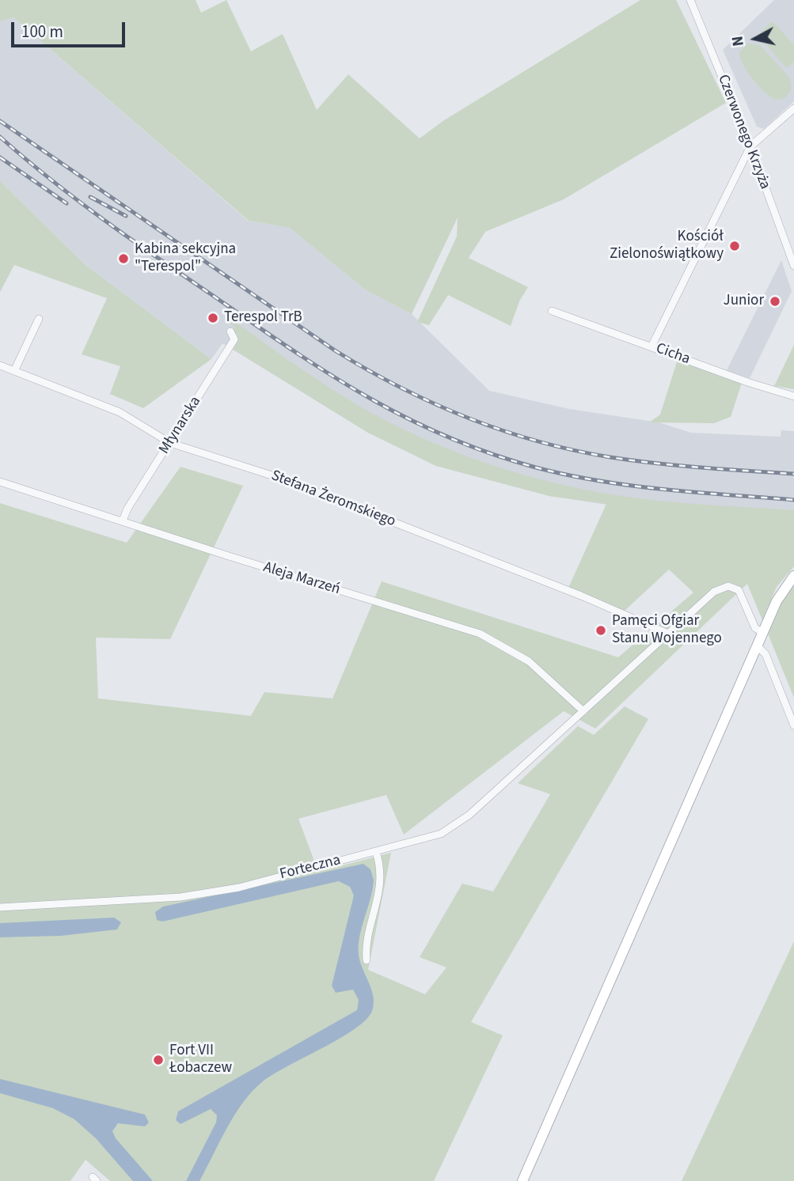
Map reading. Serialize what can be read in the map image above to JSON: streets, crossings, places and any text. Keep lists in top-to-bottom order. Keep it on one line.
{"streets":{"street":["Czerwonego Krzyża","Cicha","Młynarska","Stefana Żeromskiego","Aleja Marzeń","Forteczna"]},"crossings":[["Młynarska","Stefana Żeromskiego"],["Młynarska","Aleja Marzeń"],["Stefana Żeromskiego","Forteczna"],["Aleja Marzeń","Forteczna"]],"places":["Kościół Zielonoświątkowy","Kabina sekcyjna \"Terespol\"","Junior","Terespol TrB","Pamęci Ofgiar Stanu Wojennego","Fort VII Łobaczew"],"scale_bar":"100 m","north":"left"}
